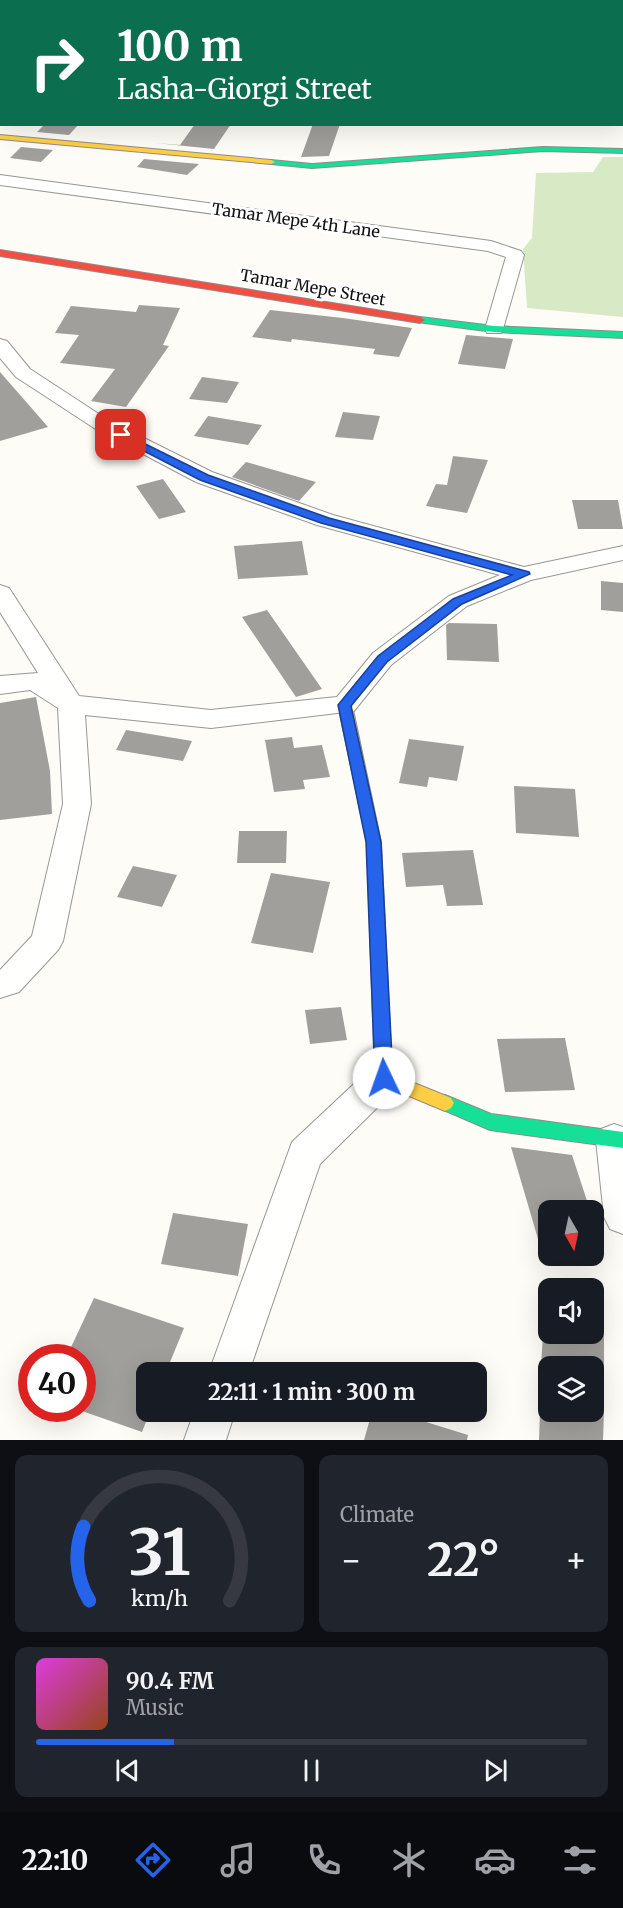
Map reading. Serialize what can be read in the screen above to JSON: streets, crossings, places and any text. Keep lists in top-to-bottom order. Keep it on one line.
{"streets":{"street":["Tamar Mepe 4th Lane","Tamar Mepe Street"]},"crossings":[["Tamar Mepe 4th Lane","Tamar Mepe Street"]],"north":"bottom","page":{"turn":["100 m","Lasha-Giorgi Street"],"limit":"40","trip":"22:11 · 1 min · 300 m","tile":"Climate","heat":["−","22°","+"],"song":["90.4 FM","Music"],"tabs":"22:10","gauge":["31","km/h"]}}
